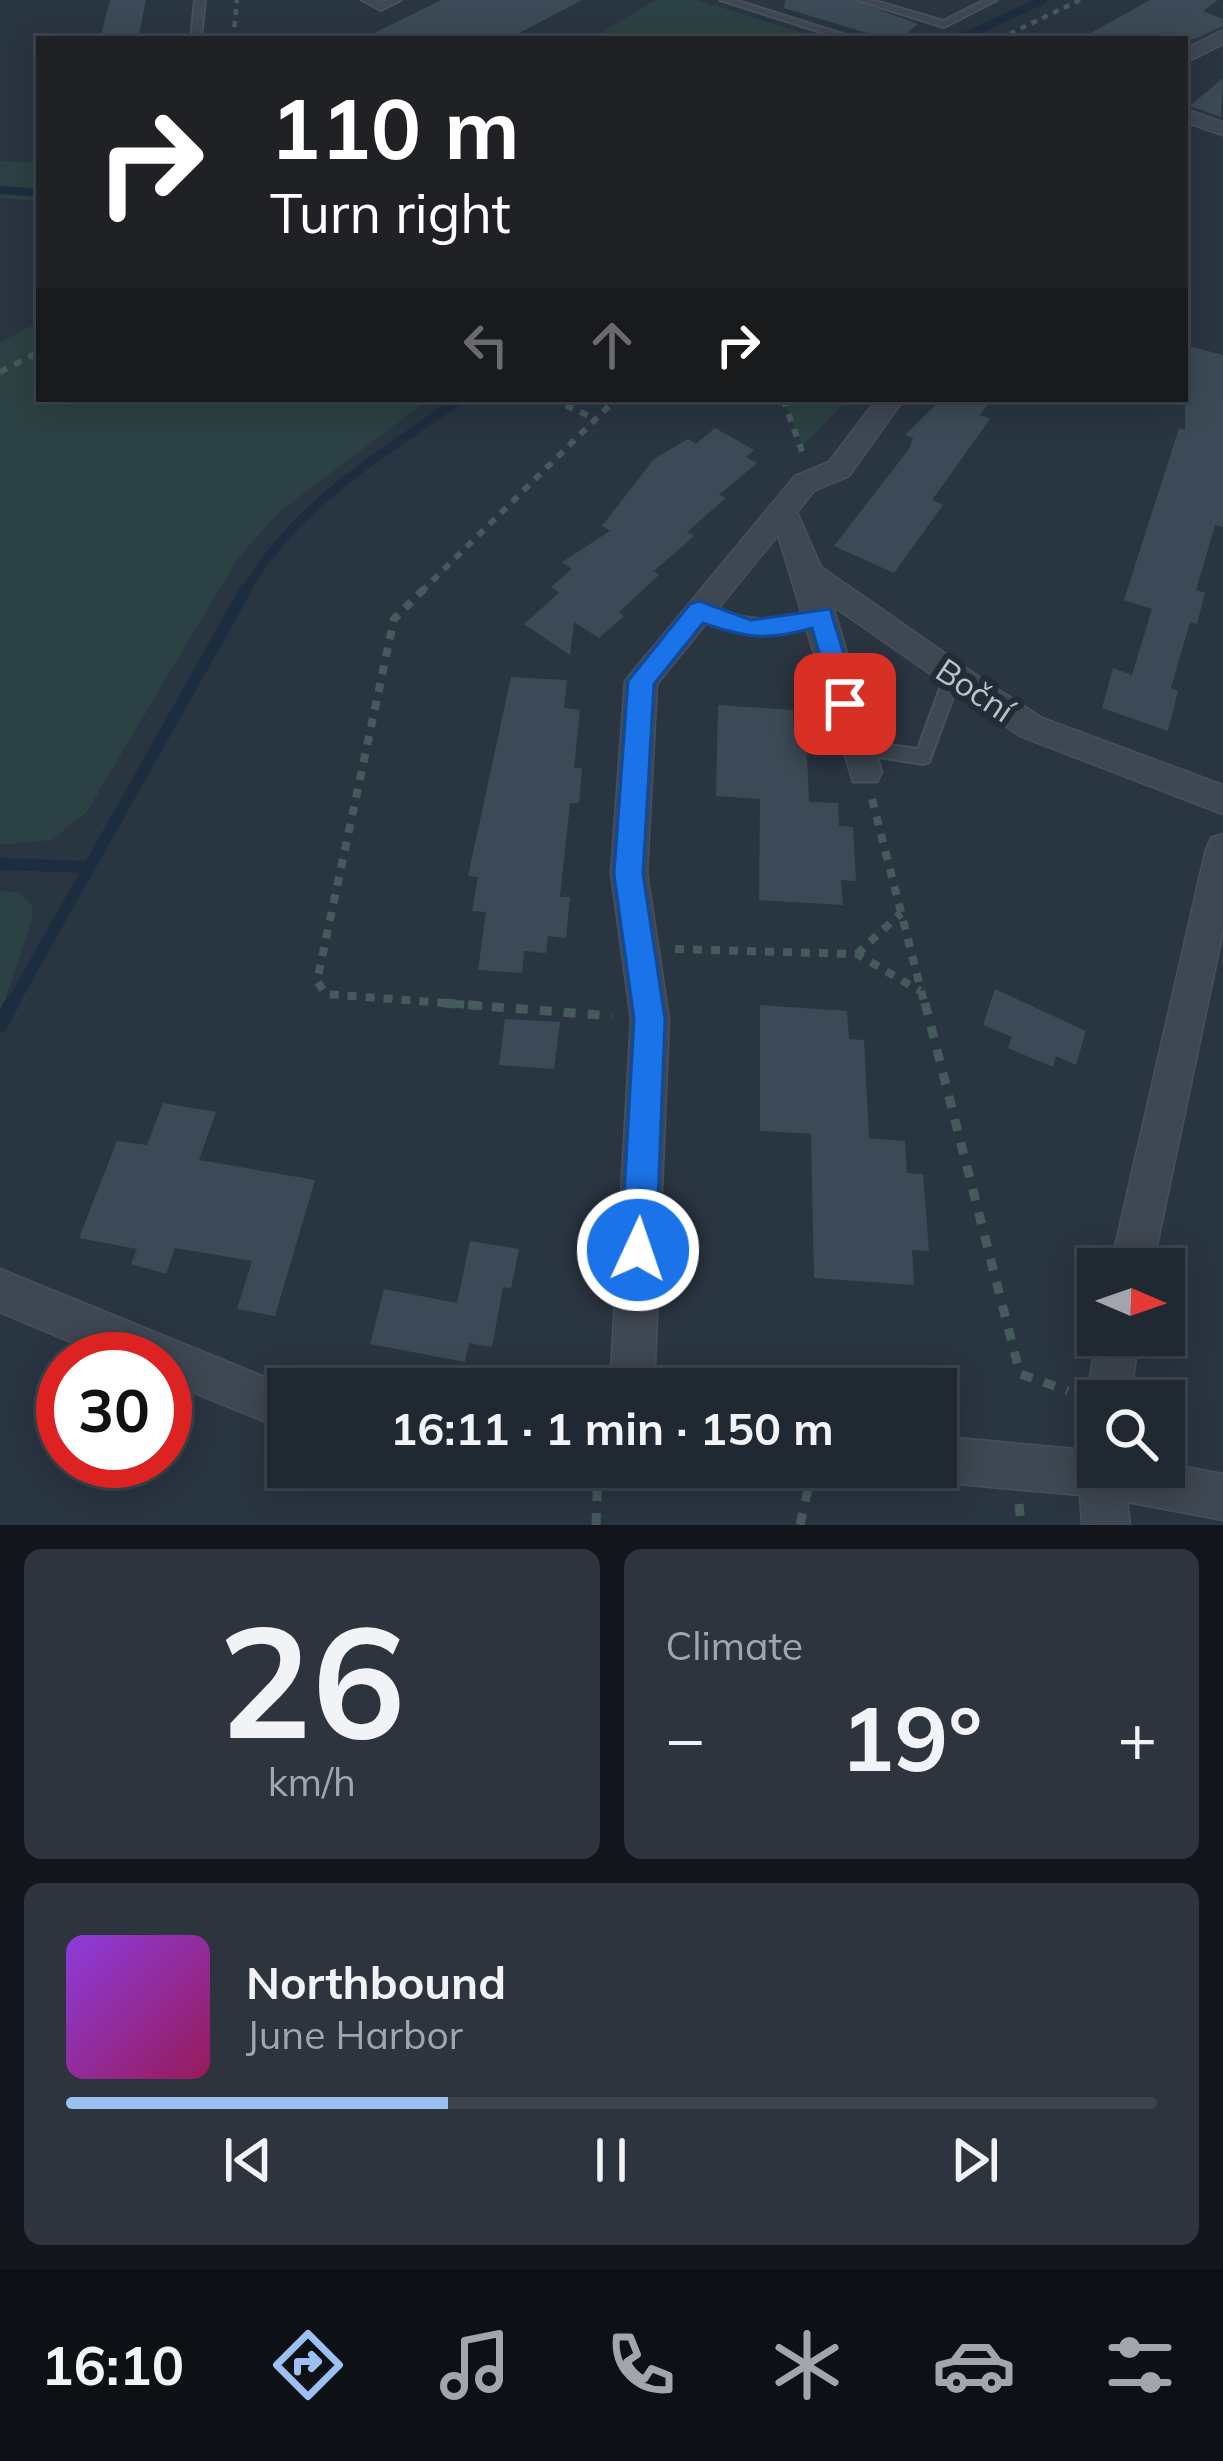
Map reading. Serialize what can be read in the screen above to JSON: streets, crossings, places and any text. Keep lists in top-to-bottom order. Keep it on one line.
{"streets":{"street":["Boční"]},"north":"right","page":{"turn":["110 m","Turn right"],"limit":"30","trip":"16:11 · 1 min · 150 m","tile":[["26","km/h"],"Climate"],"heat":["−","19°","+"],"song":["Northbound","June Harbor"],"tabs":"16:10"}}
